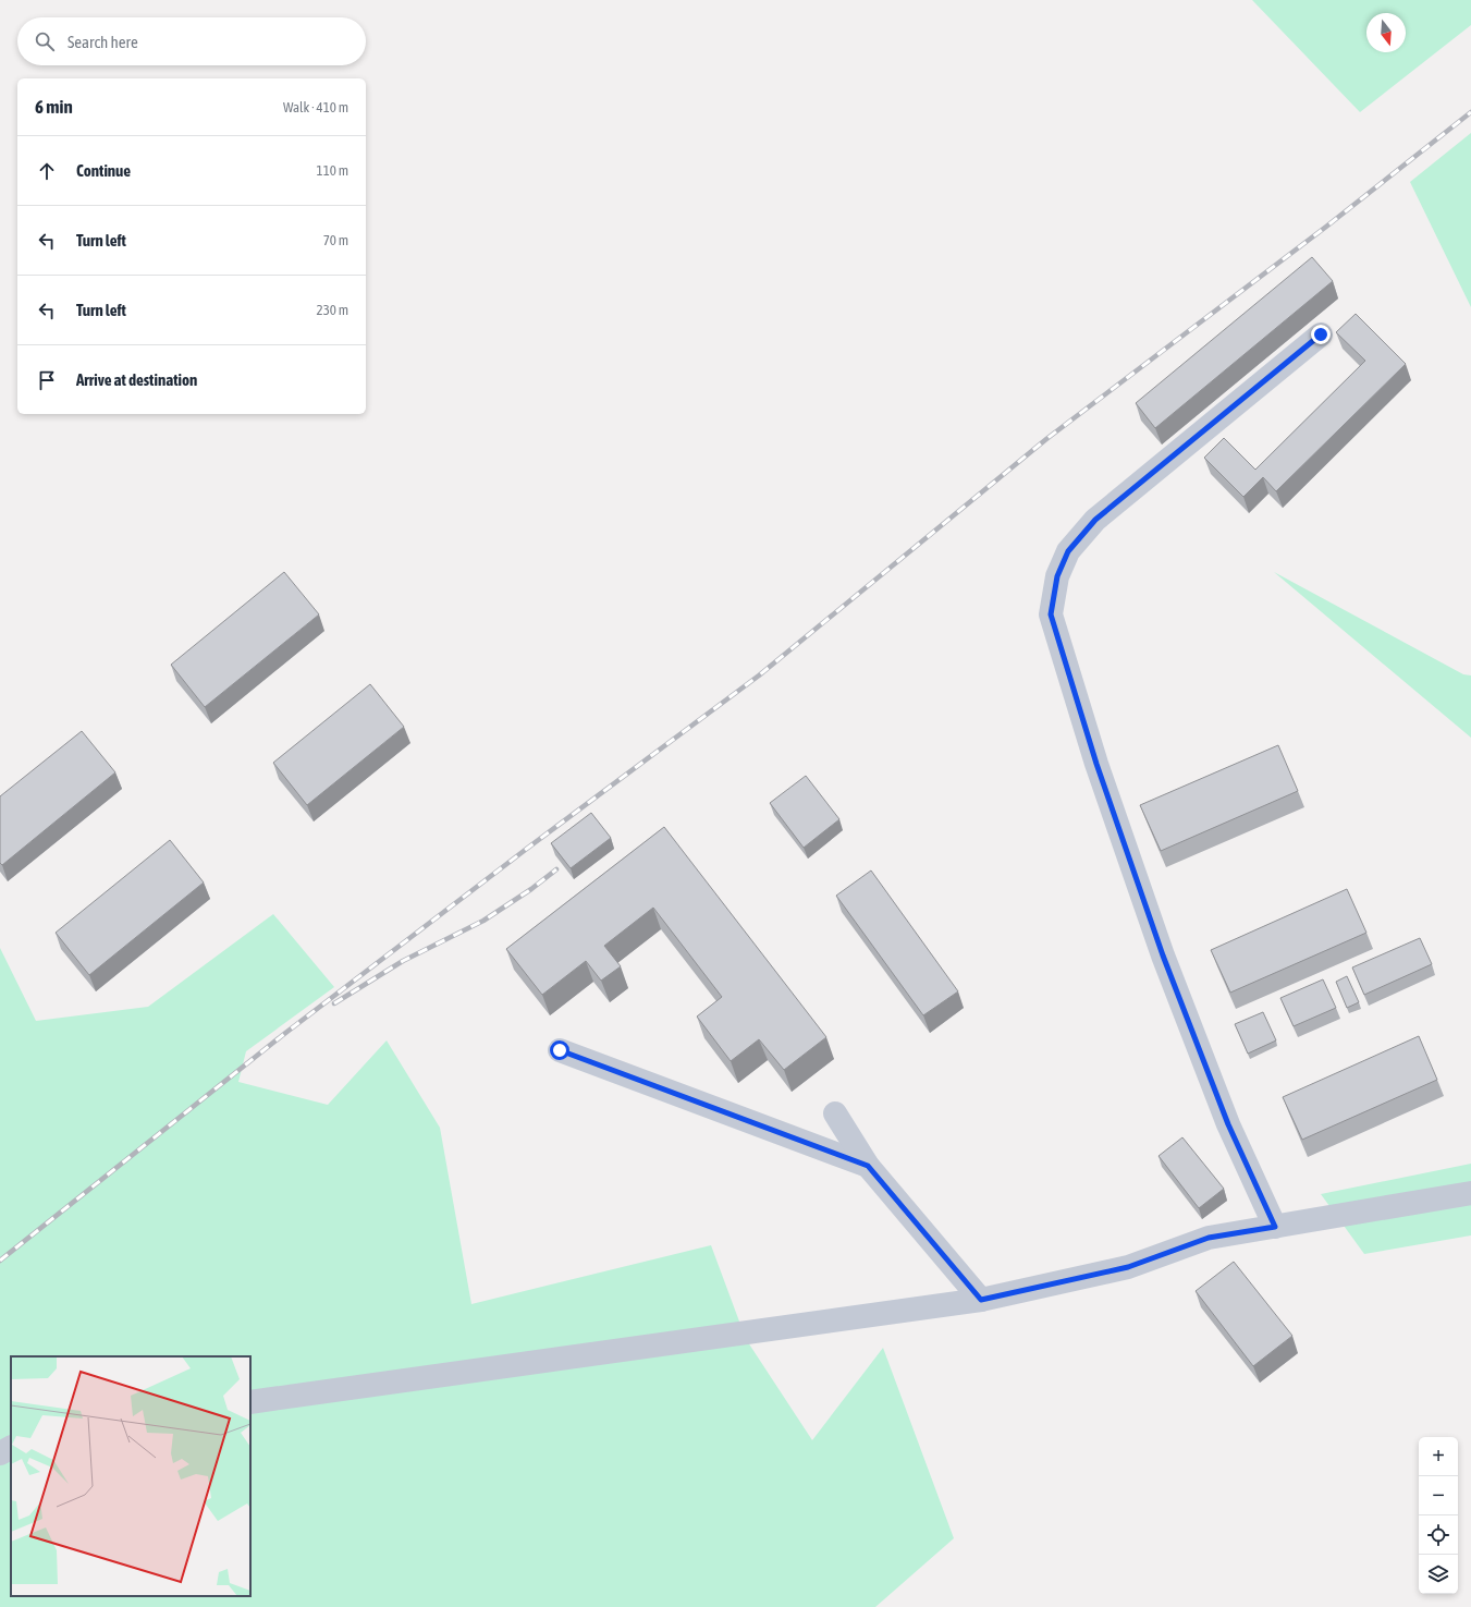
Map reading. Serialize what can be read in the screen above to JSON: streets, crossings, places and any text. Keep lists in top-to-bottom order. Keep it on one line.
{"north":"bottom","page":{"search":"Search here","heading":["6 min","Walk · 410 m"],"list":[["Continue","110 m"],["Turn left","70 m"],["Turn left","230 m"],"Arrive at destination"],"map_buttons":["+","−"]}}
